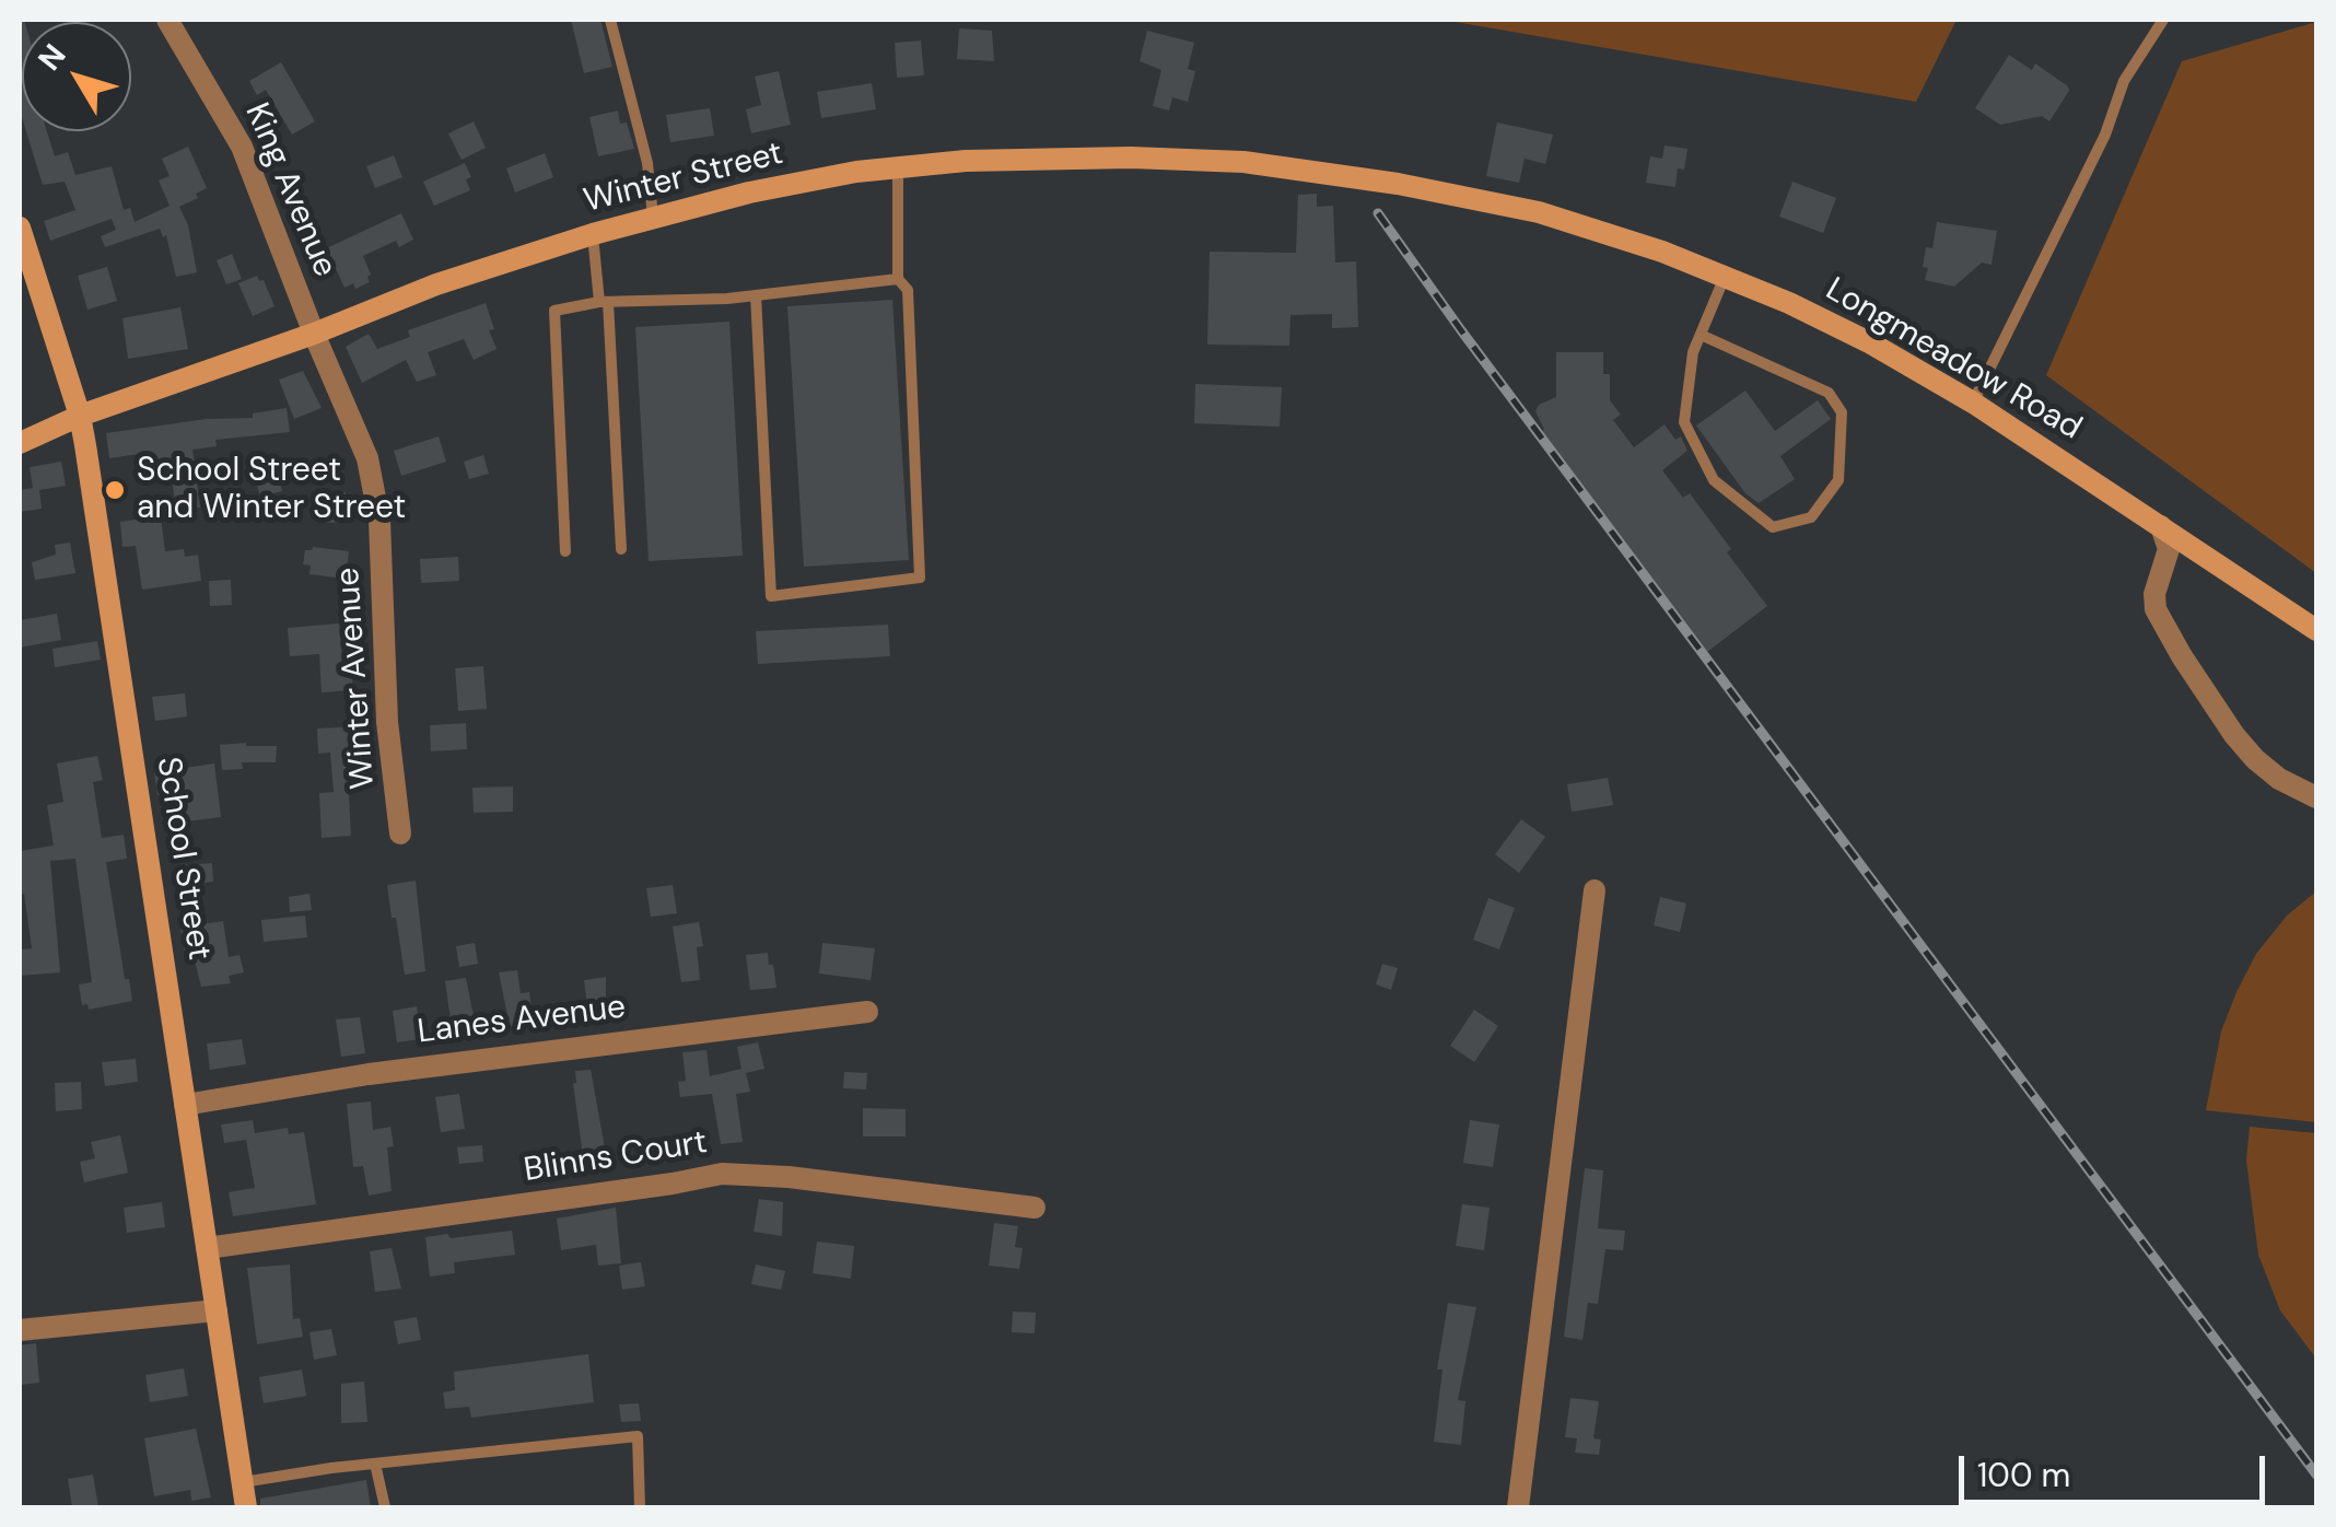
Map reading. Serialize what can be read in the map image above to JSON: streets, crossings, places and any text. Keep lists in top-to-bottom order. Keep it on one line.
{"streets":{"street":["Winter Street","King Avenue","Longmeadow Road","Winter Avenue","School Street","Lanes Avenue","Blinns Court"]},"crossings":[["Winter Street","King Avenue"],["Winter Street","Longmeadow Road"],["Winter Street","Winter Avenue"],["Winter Street","School Street"],["King Avenue","Winter Avenue"],["School Street","Lanes Avenue"],["School Street","Blinns Court"]],"places":["School Street and Winter Street"],"scale_bar":"100 m","north":"top left"}
